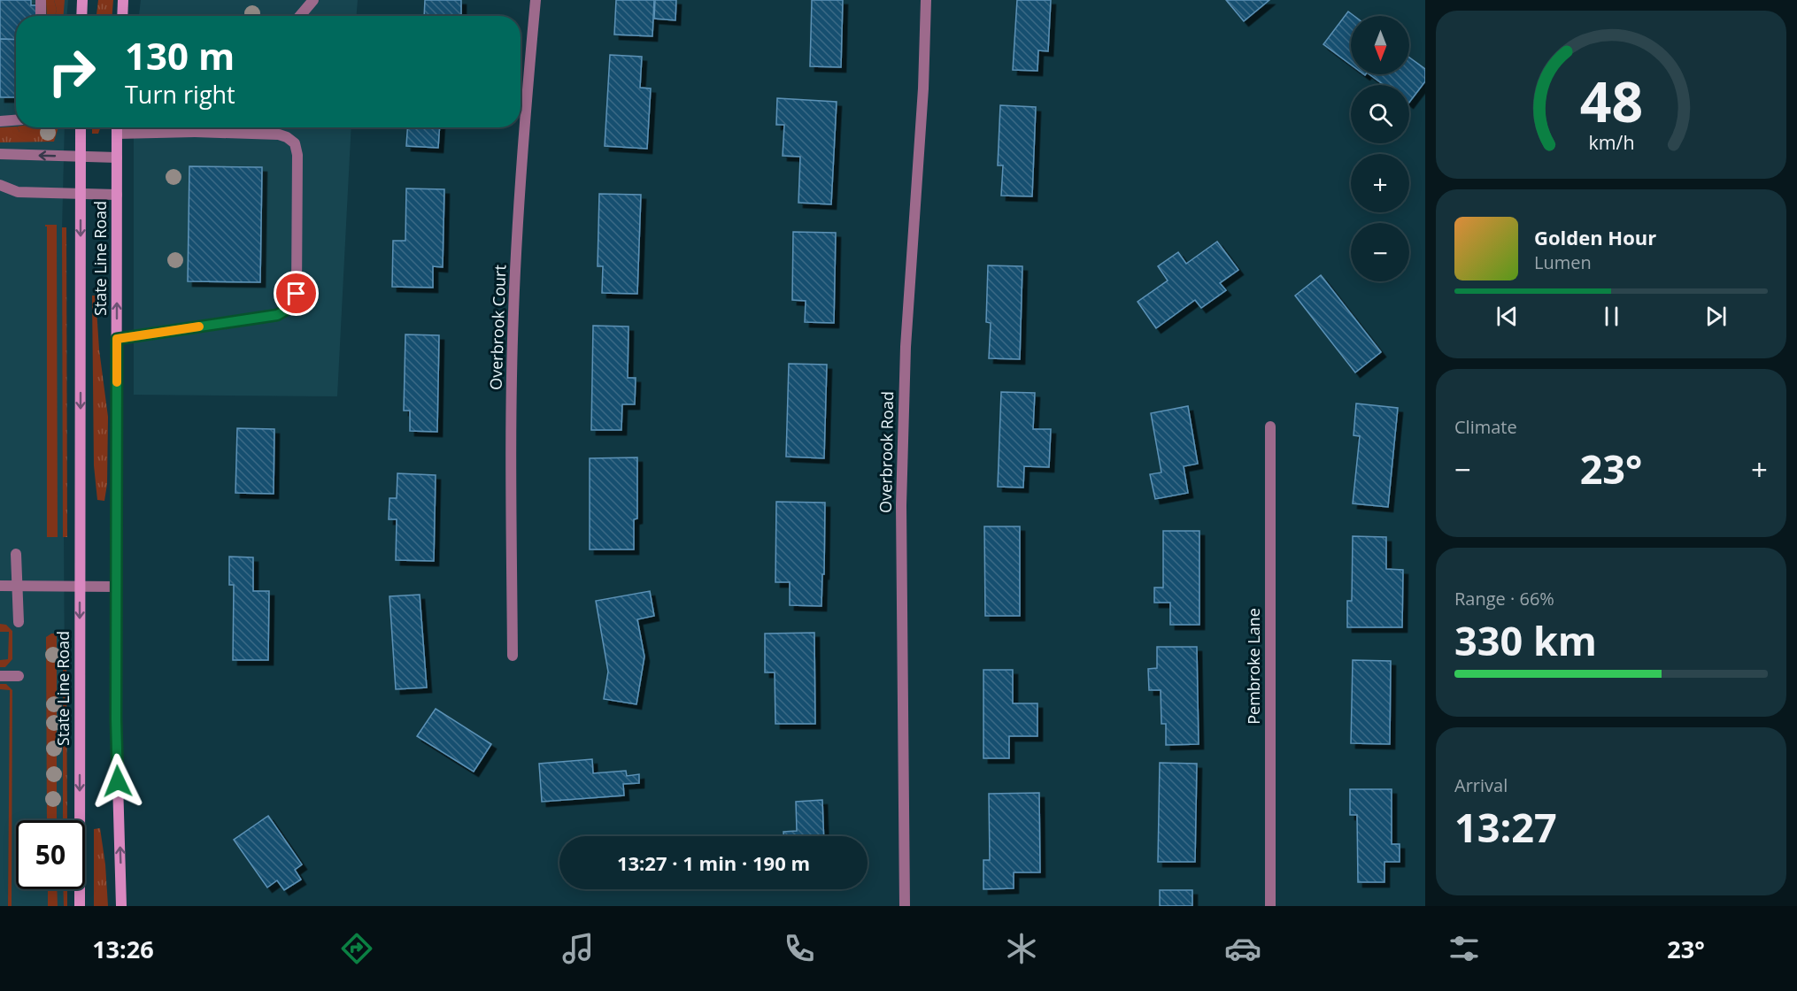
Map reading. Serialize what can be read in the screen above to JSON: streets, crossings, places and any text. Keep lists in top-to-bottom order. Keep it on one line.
{"streets":{"main road":["State Line Road"],"street":["Overbrook Court","Overbrook Road","Pembroke Lane"]},"north":"bottom","page":{"map_buttons":["+","−"],"turn":["130 m","Turn right"],"song":["Golden Hour","Lumen"],"tile":["Climate",["Range · 66%","330 km"],["Arrival","13:27"]],"heat":["−","23°","+"],"limit":"50","trip":"13:27 · 1 min · 190 m","tabs":["13:26","23°"],"gauge":["48","km/h"]}}
